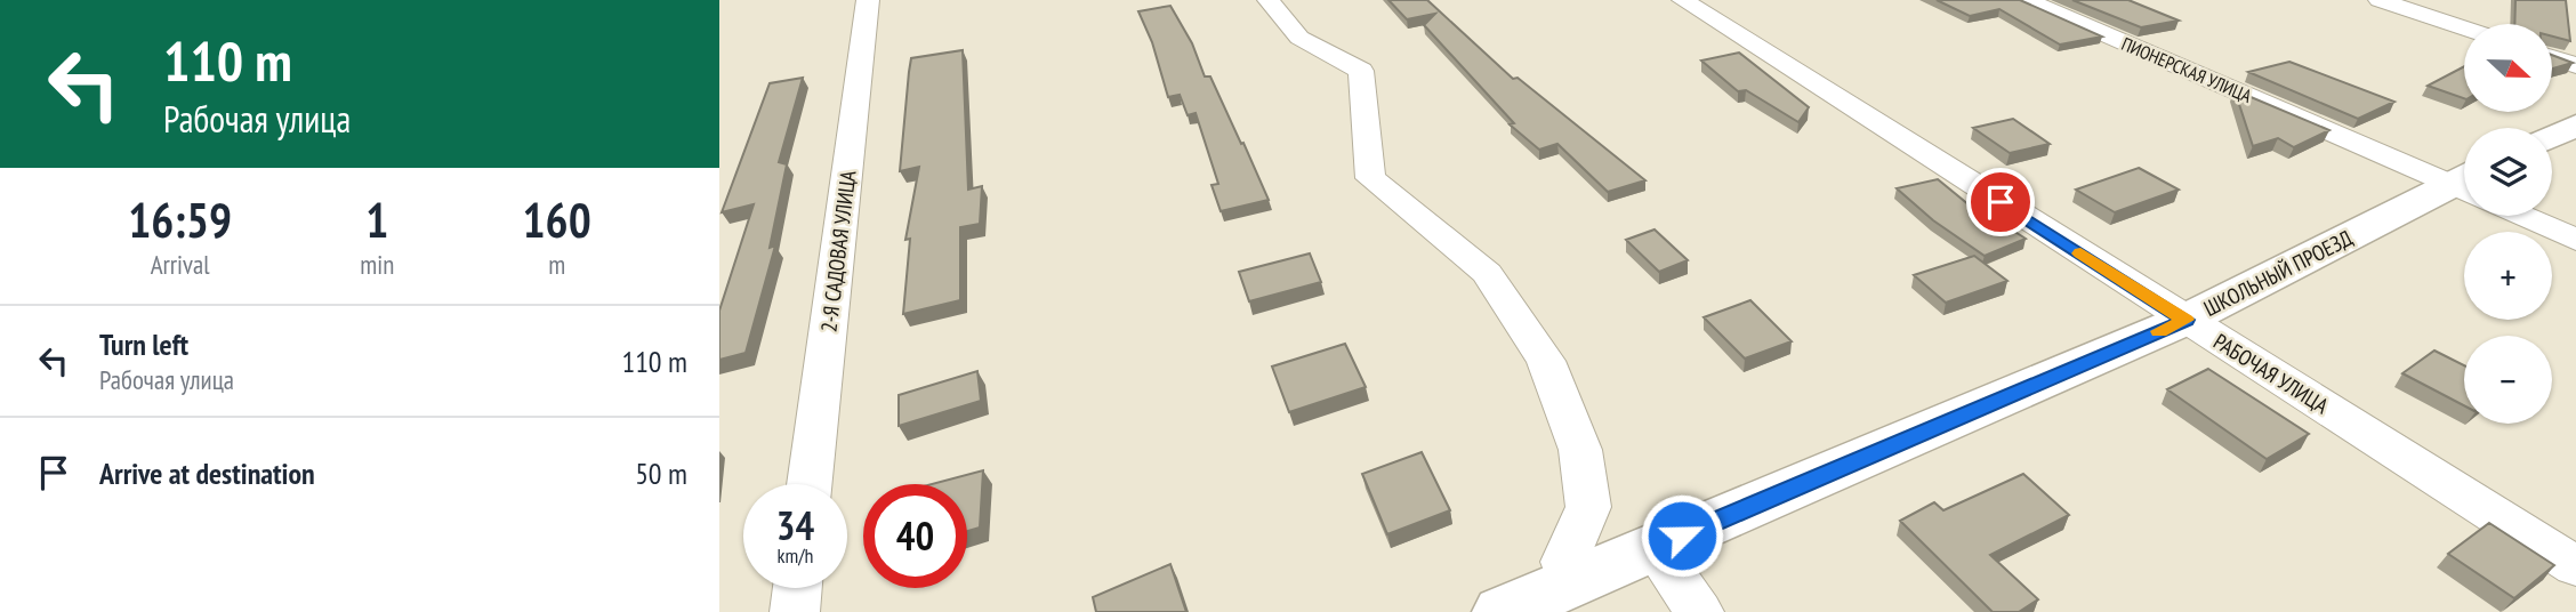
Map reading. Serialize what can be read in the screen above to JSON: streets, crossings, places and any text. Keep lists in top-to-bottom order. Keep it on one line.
{"streets":{"street":["ПИОНЕРСКАЯ УЛИЦА","2-Я САДОВАЯ УЛИЦА","ШКОЛЬНЫЙ ПРОЕЗД","РАБОЧАЯ УЛИЦА"]},"crossings":[["ШКОЛЬНЫЙ ПРОЕЗД","РАБОЧАЯ УЛИЦА"]],"north":"right","page":{"turn":["110 m","Рабочая улица"],"map_buttons":["+","−"],"eta":["16:59","Arrival","1","min","160","m"],"list":[{"name":"Turn left","note":"Рабочая улица","value":"110 m"},{"name":"Arrive at destination","value":"50 m"}],"speed":"34 km/h","limit":"40"}}
